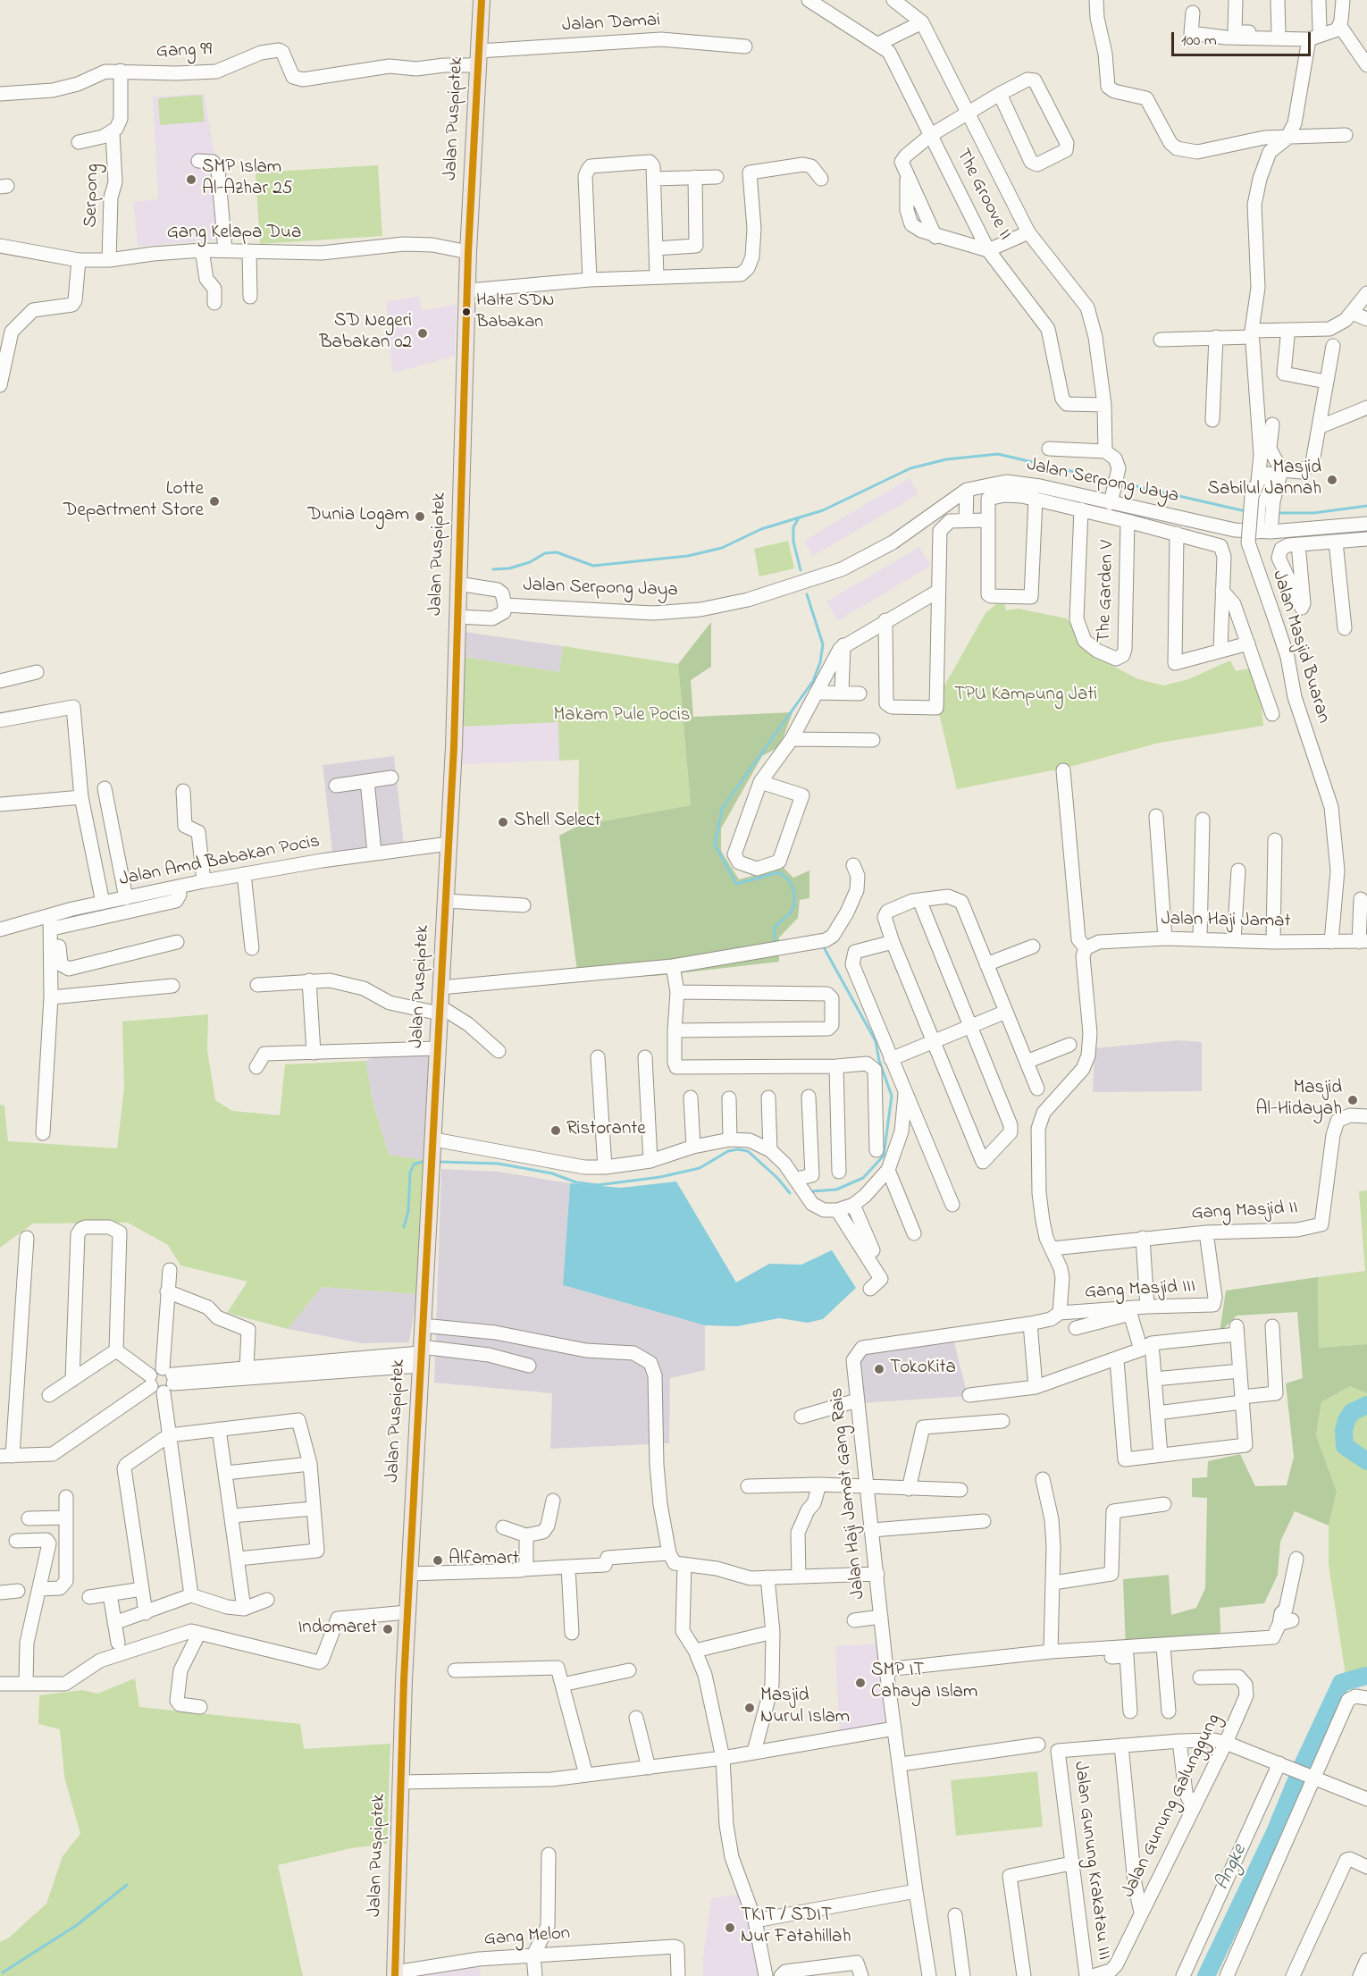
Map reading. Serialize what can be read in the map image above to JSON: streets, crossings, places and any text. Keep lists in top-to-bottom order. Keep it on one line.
{"streets":{"main road":["Jalan Puspiptek"],"street":["Jalan Damai","Gang 99","The Groove II","Serpong","Gang Kelapa Dua","Jalan Serpong Jaya","The Garden V","Jalan Masjid Buaran","Jalan Amd Babakan Pocis","Jalan Haji Jamat","Gang Masjid II","Gang Masjid III","Jalan Haji Jamat Gang Rais","Jalan Gunung Galunggung","Jalan Gunung Krakatau III","Gang Melon"]},"crossings":[["Jalan Damai","Gang 99"],["Jalan Damai","Jalan Puspiptek"],["Gang 99","Jalan Puspiptek"],["Jalan Puspiptek","Gang Kelapa Dua"],["Jalan Puspiptek","Jalan Serpong Jaya"],["Jalan Puspiptek","Jalan Amd Babakan Pocis"],["Jalan Puspiptek","Gang Melon"],["Serpong","Gang Kelapa Dua"],["Jalan Masjid Buaran","Jalan Haji Jamat"],["Gang Masjid II","Gang Masjid III"],["Gang Masjid III","Jalan Haji Jamat Gang Rais"]],"water":["Angke"],"parks":["TPU Kampung Jati","Makam Pule Pocis"],"places":["SMP Islam Al-Azhar 25","Halte SDN Babakan","SD Negeri Babakan 02","Masjid Sabilul Jannah","Lotte Department Store","Dunia Logam","Shell Select","Masjid Al-Hidayah","Ristorante","TokoKita","Alfamart","Indomaret","SMP IT Cahaya Islam","Masjid Nurul Islam","TKIT / SDIT Nur Fatahillah"],"scale_bar":"100 m"}
